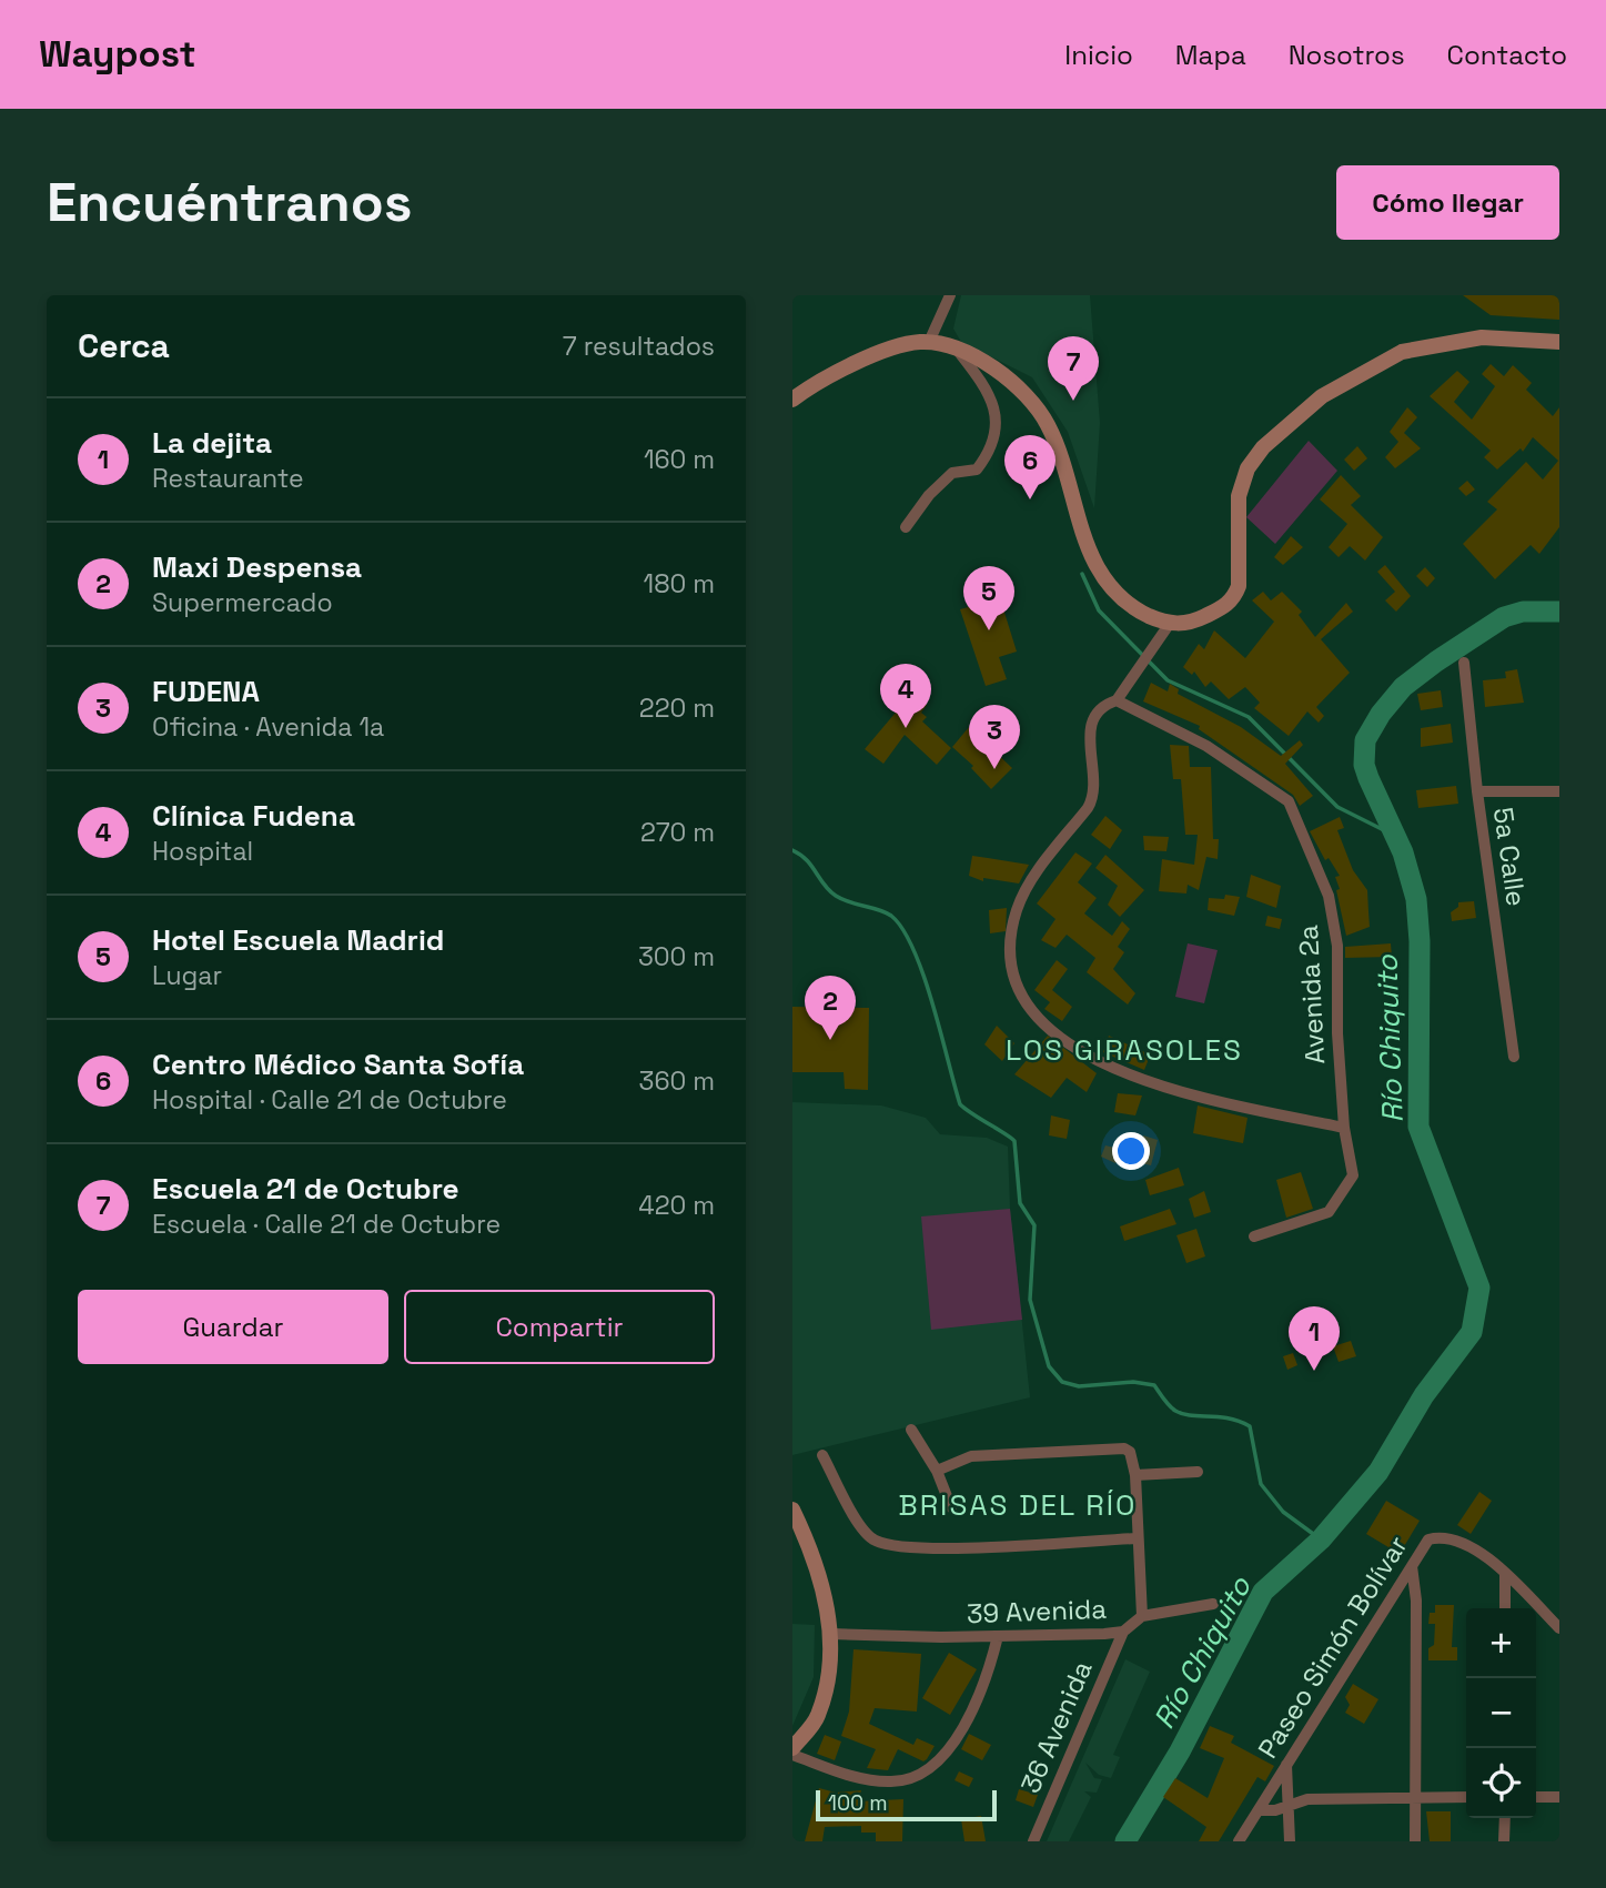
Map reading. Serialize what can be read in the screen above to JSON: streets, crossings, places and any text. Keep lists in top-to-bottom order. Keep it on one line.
{"streets":{"street":["5a Calle","Avenida 2a","39 Avenida","Paseo Simón Bolívar","36 Avenida"]},"crossings":[["39 Avenida","36 Avenida"]],"districts":["LOS GIRASOLES","BRISAS DEL RÍO"],"water":["Río Chiquito"],"scale_bar":"100 m","page":{"header":"Waypost","nav":["Inicio","Mapa","Nosotros","Contacto"],"buttons":["Cómo llegar",["Guardar","Compartir"]],"title":"Encuéntranos","heading":["Cerca","7 resultados"],"pins":["7","6","5","4","3","2","1"],"list":[{"mark":"1","name":"La dejita","note":"Restaurante","value":"160 m"},{"mark":"2","name":"Maxi Despensa","note":"Supermercado","value":"180 m"},{"mark":"3","name":"FUDENA","note":"Oficina · Avenida 1a","value":"220 m"},{"mark":"4","name":"Clínica Fudena","note":"Hospital","value":"270 m"},{"mark":"5","name":"Hotel Escuela Madrid","note":"Lugar","value":"300 m"},{"mark":"6","name":"Centro Médico Santa Sofía","note":"Hospital · Calle 21 de Octubre","value":"360 m"},{"mark":"7","name":"Escuela 21 de Octubre","note":"Escuela · Calle 21 de Octubre","value":"420 m"}],"map_buttons":["+","−"],"scale":"100 m"}}
